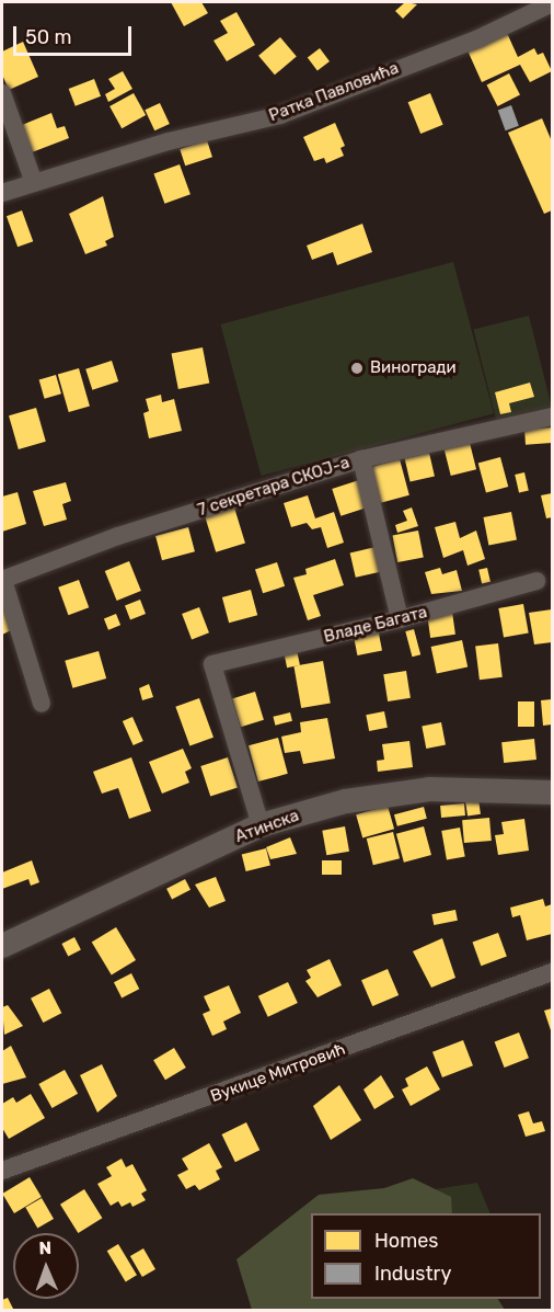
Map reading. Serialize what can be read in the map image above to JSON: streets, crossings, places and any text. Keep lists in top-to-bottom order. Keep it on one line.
{"streets":{"street":["Ратка Павловића","7 секретара СКОЈ-а","Владе Багата","Атинска","Вукице Митровић"]},"crossings":[["Владе Багата","Атинска"]],"places":["Виногради"],"legend":["Homes","Industry"],"scale_bar":"50 m","north":"top"}
